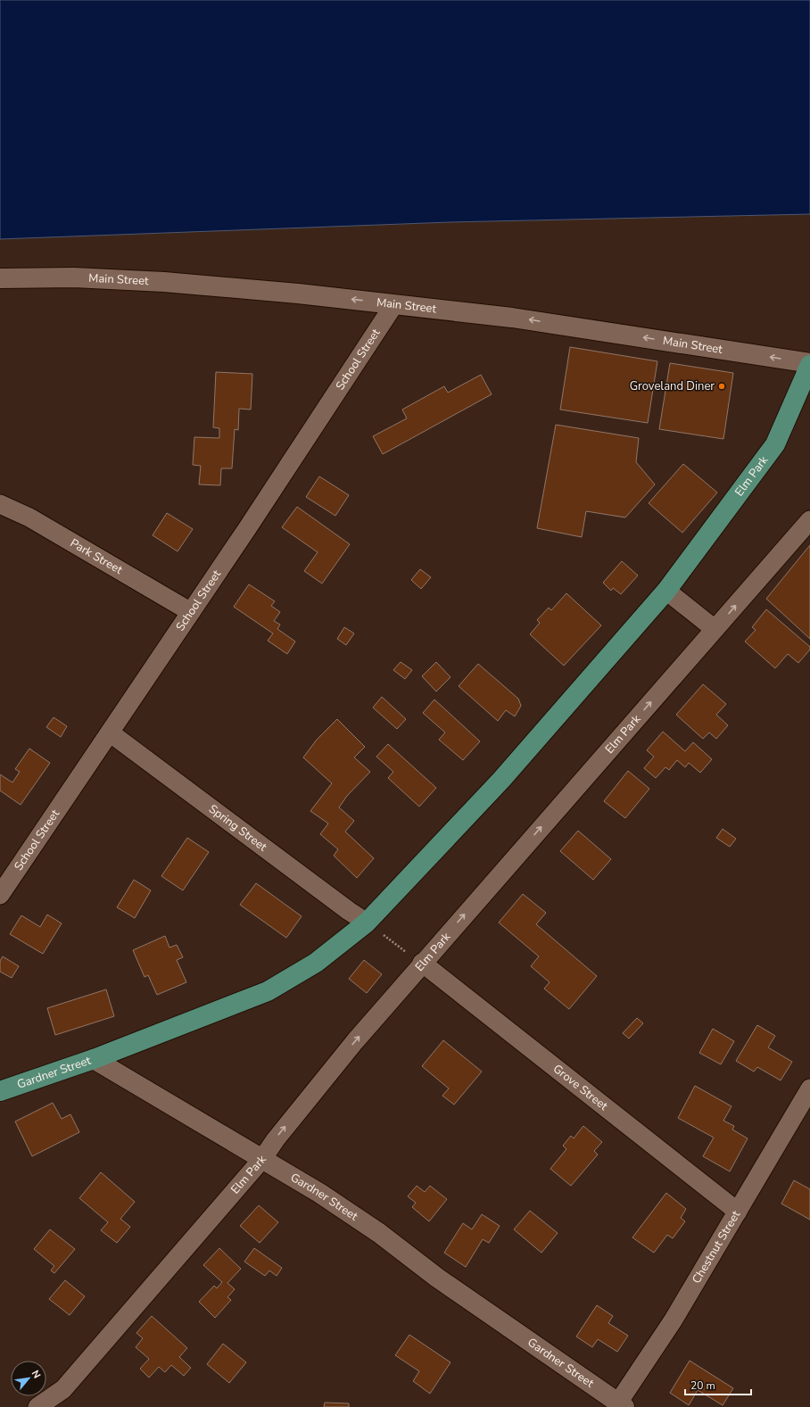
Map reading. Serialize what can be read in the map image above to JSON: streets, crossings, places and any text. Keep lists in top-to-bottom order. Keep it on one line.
{"streets":{"main road":["Elm Park","Gardner Street"],"street":["Main Street","School Street","Park Street","Spring Street","Grove Street","Chestnut Street"]},"crossings":[["Main Street","School Street"],["Main Street","Elm Park"],["School Street","Park Street"],["School Street","Spring Street"],["Elm Park","Spring Street"],["Elm Park","Gardner Street"],["Elm Park","Grove Street"],["Gardner Street","Chestnut Street"],["Grove Street","Chestnut Street"]],"one_way":["Main Street"],"places":["Groveland Diner"],"scale_bar":"20 m","north":"top right"}
